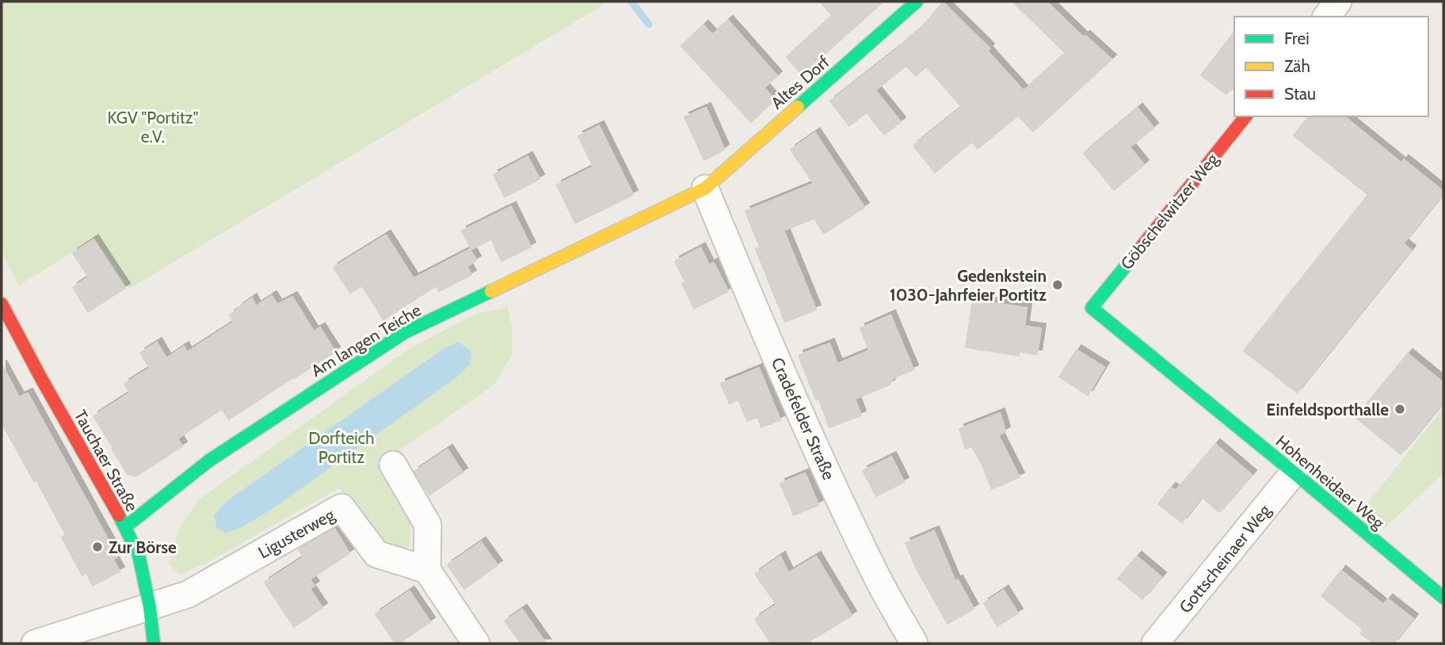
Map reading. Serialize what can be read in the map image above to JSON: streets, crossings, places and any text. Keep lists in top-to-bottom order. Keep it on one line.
{"streets":{"street":["Altes Dorf","Göbschelwitzer Weg","Am langen Teiche","Cradefelder Straße","Tauchaer Straße","Hohenheidaer Weg","Ligusterweg","Gottscheinaer Weg"]},"crossings":[["Altes Dorf","Am langen Teiche"],["Altes Dorf","Cradefelder Straße"],["Göbschelwitzer Weg","Hohenheidaer Weg"],["Am langen Teiche","Cradefelder Straße"],["Am langen Teiche","Tauchaer Straße"],["Tauchaer Straße","Ligusterweg"],["Hohenheidaer Weg","Gottscheinaer Weg"]],"parks":["KGV \"Portitz\" e.V.","Dorfteich Portitz"],"places":["Gedenkstein 1030-Jahrfeier Portitz","Einfeldsporthalle","Zur Börse"],"legend":["Frei","Zäh","Stau"]}
